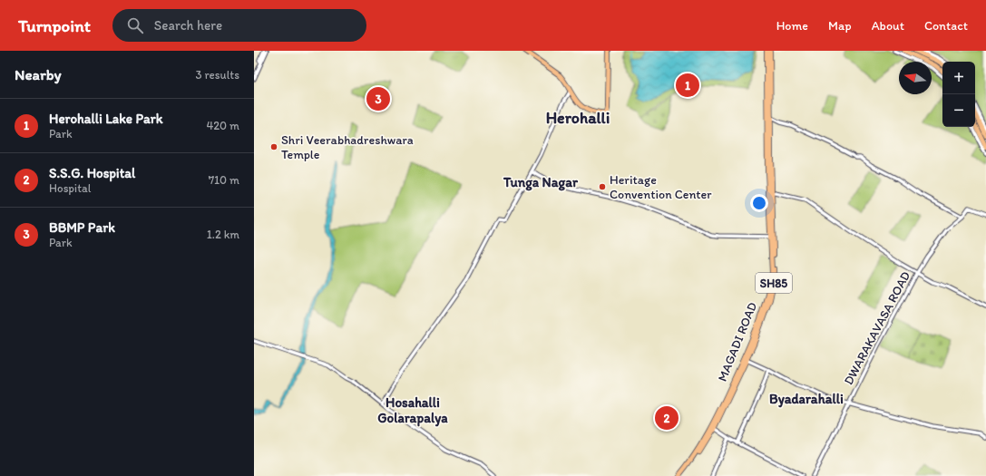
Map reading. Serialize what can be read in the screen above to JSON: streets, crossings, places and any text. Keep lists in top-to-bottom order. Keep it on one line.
{"streets":{"main road":["SH85","MAGADI ROAD"],"street":["DWARAKAVASA ROAD"]},"districts":["Herohalli","Tunga Nagar","Byadarahalli","Hosahalli Golarapalya"],"places":["Shri Veerabhadreshwara Temple","Heritage Convention Center"],"north":"left","page":{"header":"Turnpoint","search":"Search here","nav":["Home","Map","About","Contact"],"heading":["Nearby","3 results"],"map_buttons":["+","−"],"pins":["1","3","2"],"list":[{"mark":"1","name":"Herohalli Lake Park","note":"Park","value":"420 m"},{"mark":"2","name":"S.S.G. Hospital","note":"Hospital","value":"710 m"},{"mark":"3","name":"BBMP Park","note":"Park","value":"1.2 km"}]}}
